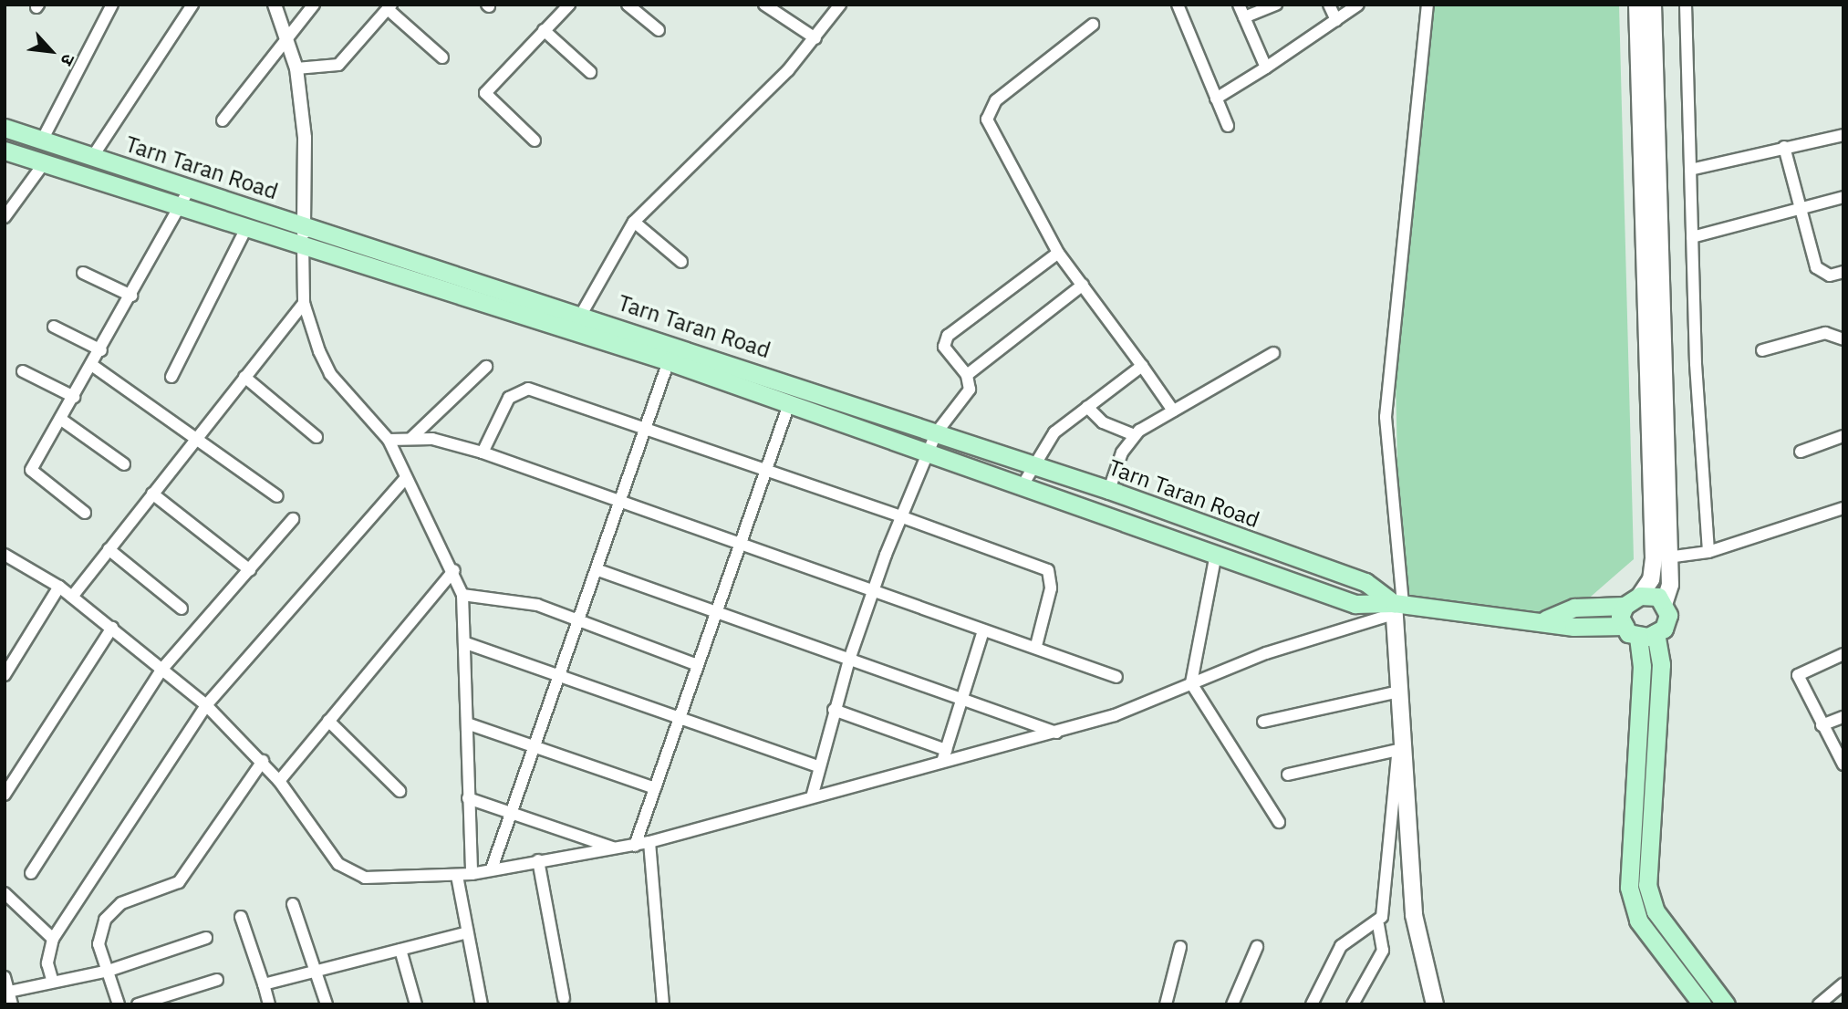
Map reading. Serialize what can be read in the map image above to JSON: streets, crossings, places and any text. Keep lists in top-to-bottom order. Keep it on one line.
{"streets":{"main road":["Tarn Taran Road"]},"north":"bottom right"}
